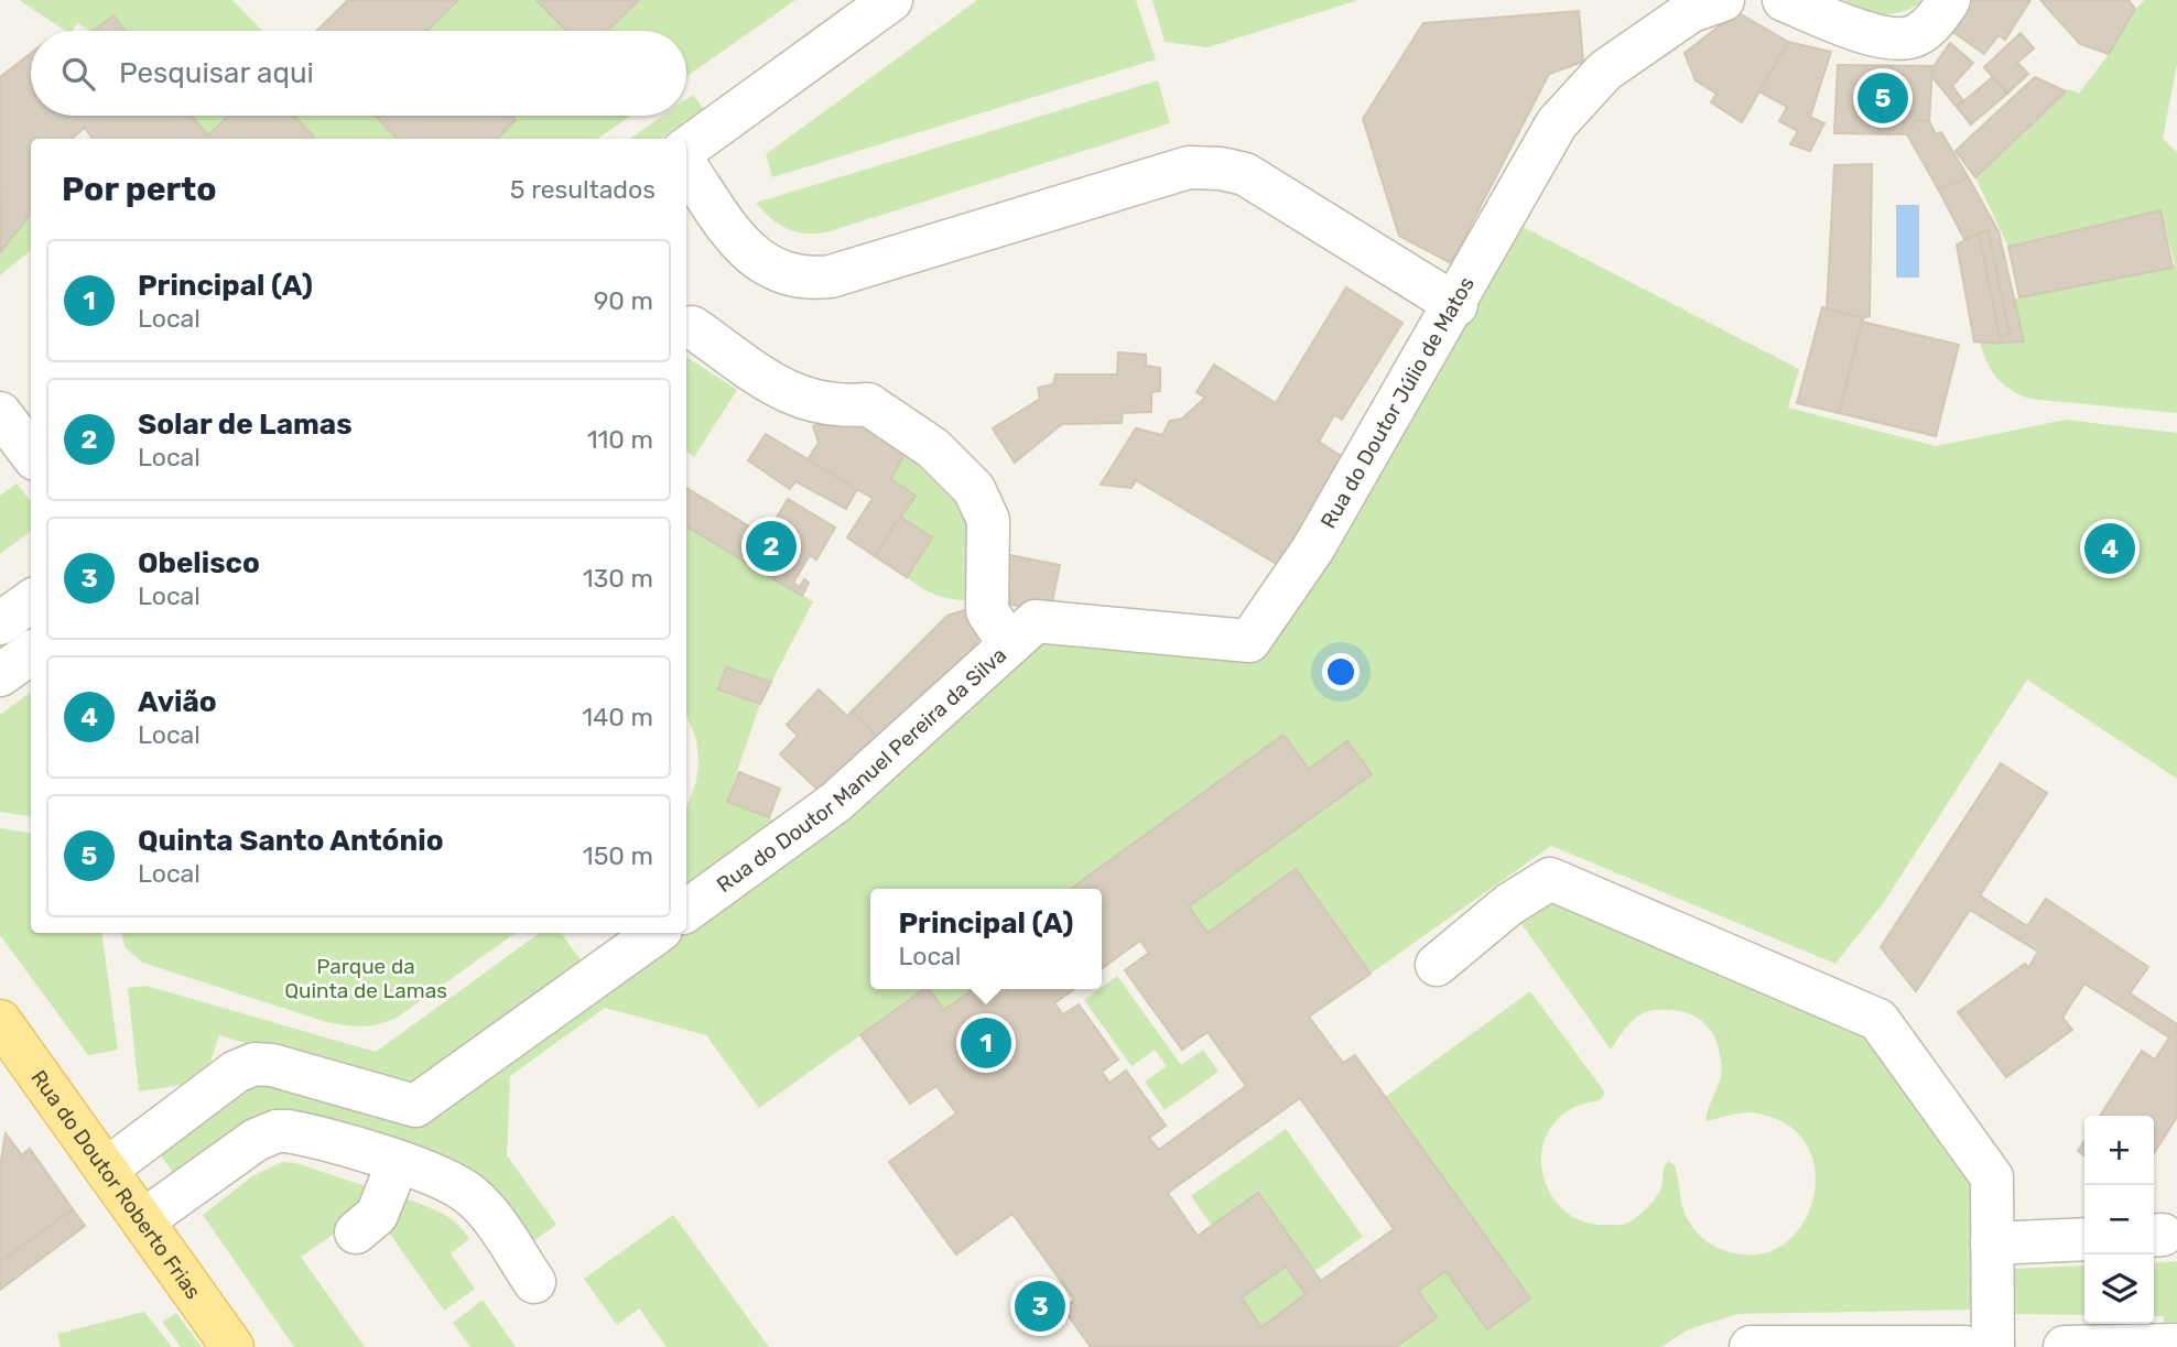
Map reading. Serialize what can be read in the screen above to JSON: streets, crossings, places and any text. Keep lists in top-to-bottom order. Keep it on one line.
{"streets":{"main road":["Rua do Doutor Roberto Frias"],"street":["Rua do Doutor Júlio de Matos","Rua do Doutor Manuel Pereira da Silva"]},"crossings":[["Rua do Doutor Júlio de Matos","Rua do Doutor Manuel Pereira da Silva"]],"parks":["Parque da Quinta de Lamas"],"page":{"search":"Pesquisar aqui","pins":["5","2","4","1","3"],"heading":["Por perto","5 resultados"],"list":[{"mark":"1","name":"Principal (A)","note":"Local","value":"90 m"},{"mark":"2","name":"Solar de Lamas","note":"Local","value":"110 m"},{"mark":"3","name":"Obelisco","note":"Local","value":"130 m"},{"mark":"4","name":"Avião","note":"Local","value":"140 m"},{"mark":"5","name":"Quinta Santo António","note":"Local","value":"150 m"}],"popup":["Principal (A)","Local"],"map_buttons":["+","−"]}}
